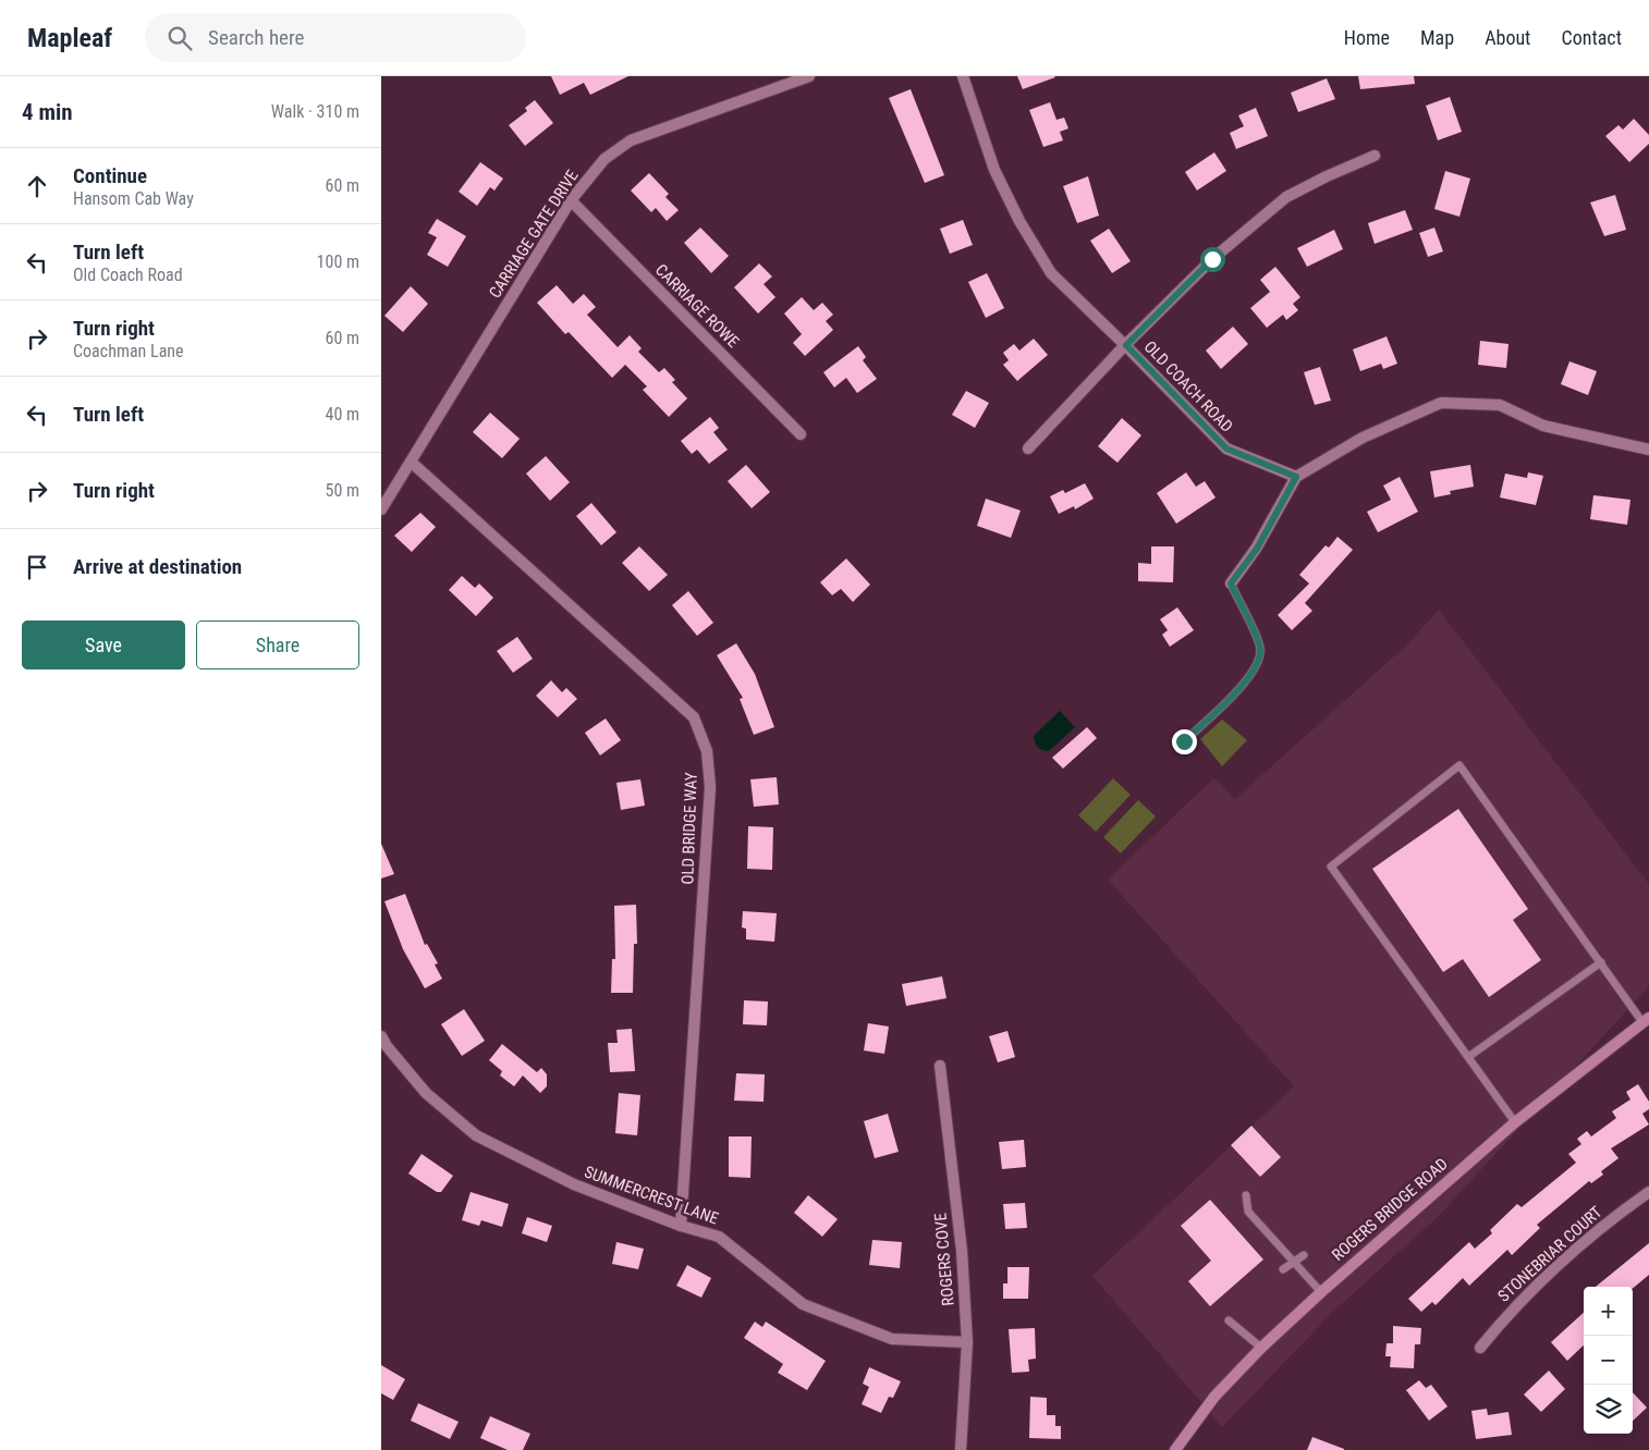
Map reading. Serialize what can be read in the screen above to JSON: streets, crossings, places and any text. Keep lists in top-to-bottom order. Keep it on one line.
{"streets":{"street":["CARRIAGE GATE DRIVE","CARRIAGE ROWE","OLD COACH ROAD","OLD BRIDGE WAY","SUMMERCREST LANE","ROGERS BRIDGE ROAD","STONEBRIAR COURT","ROGERS COVE"]},"crossings":[["CARRIAGE GATE DRIVE","CARRIAGE ROWE"],["CARRIAGE GATE DRIVE","OLD BRIDGE WAY"],["OLD BRIDGE WAY","SUMMERCREST LANE"],["SUMMERCREST LANE","ROGERS COVE"]],"page":{"header":"Mapleaf","search":"Search here","nav":["Home","Map","About","Contact"],"heading":["4 min","Walk · 310 m"],"list":[["Continue","Hansom Cab Way","60 m"],["Turn left","Old Coach Road","100 m"],["Turn right","Coachman Lane","60 m"],["Turn left","40 m"],["Turn right","50 m"],"Arrive at destination"],"buttons":["Save","Share"],"map_buttons":["+","−"]}}
